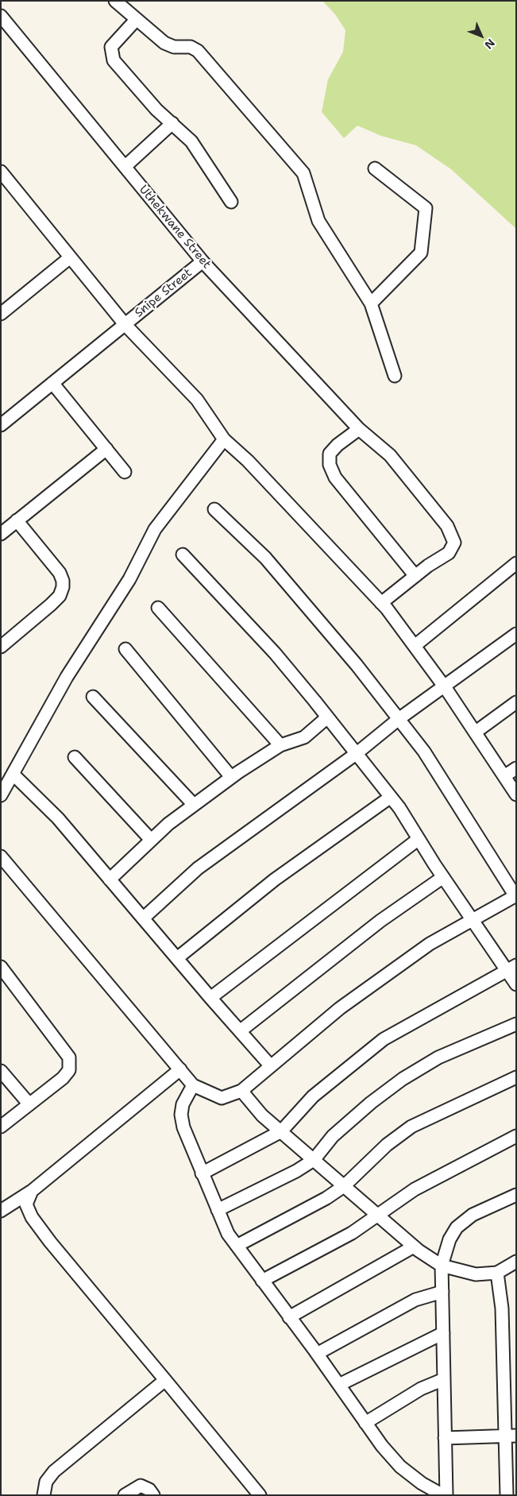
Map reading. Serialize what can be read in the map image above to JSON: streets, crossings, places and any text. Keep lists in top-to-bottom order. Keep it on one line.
{"streets":{"street":["Uthekwane Street","Snipe Street"]},"crossings":[["Uthekwane Street","Snipe Street"]],"north":"bottom right"}
